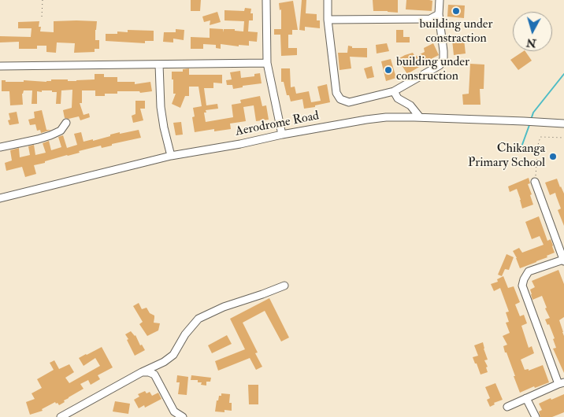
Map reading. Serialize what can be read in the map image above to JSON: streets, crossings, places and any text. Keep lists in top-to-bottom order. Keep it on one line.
{"streets":{"street":["Aerodrome Road"]},"places":["building under constraction","building under construction","Chikanga Primary School"],"north":"bottom"}
